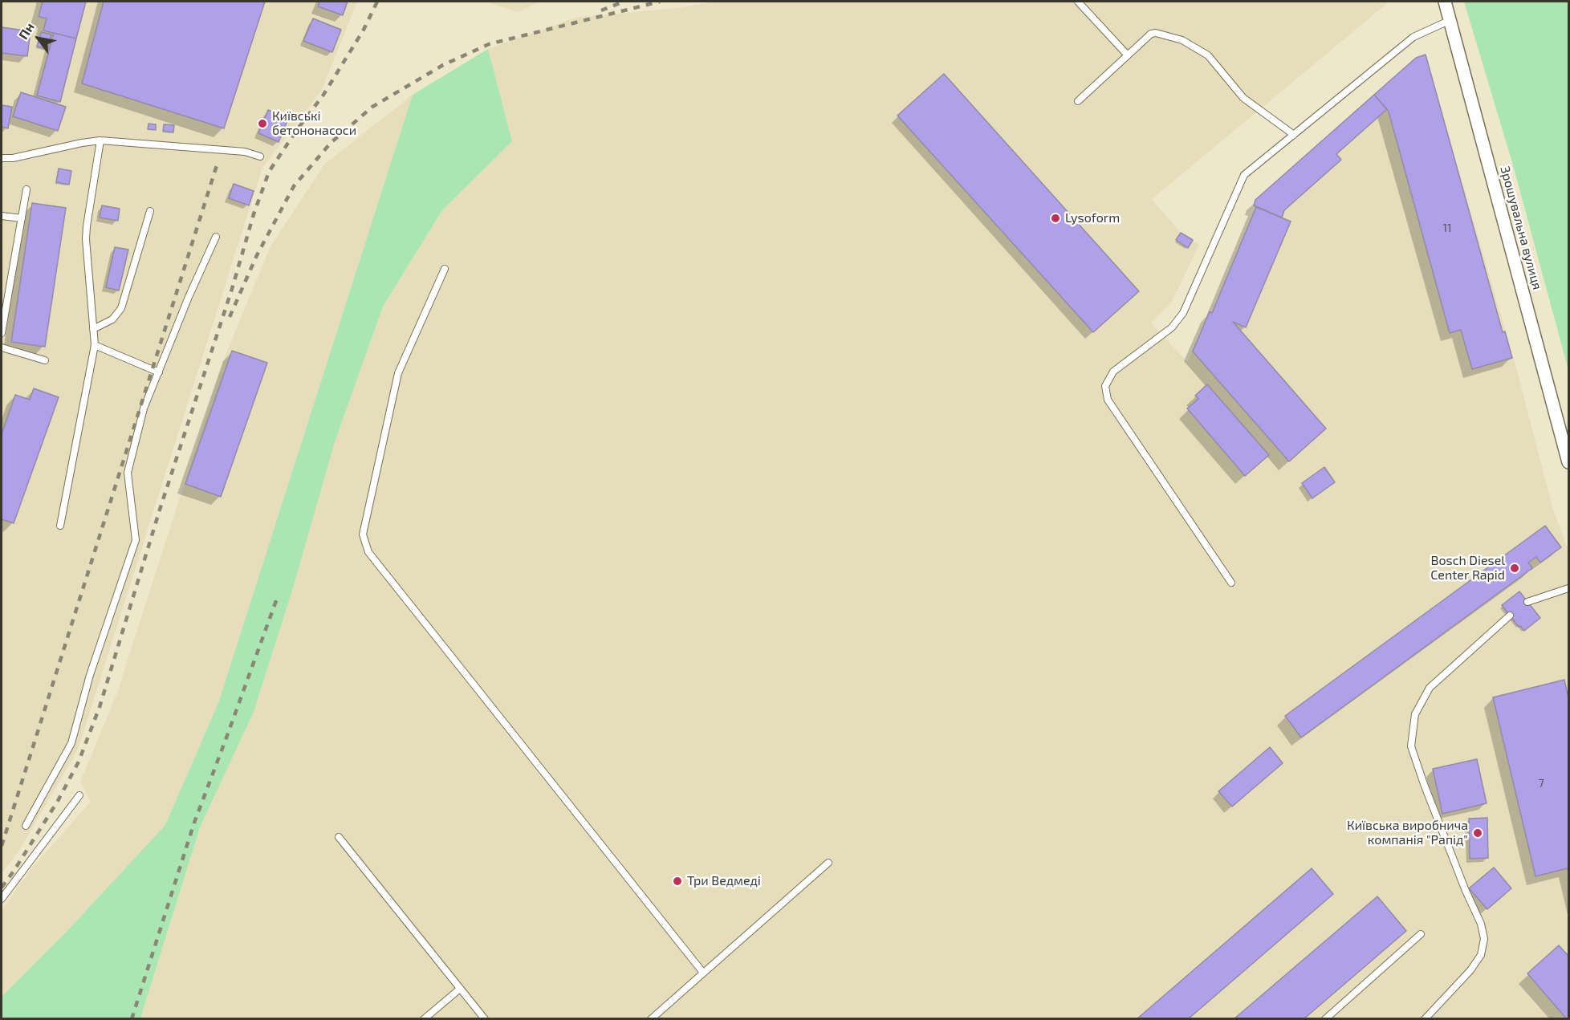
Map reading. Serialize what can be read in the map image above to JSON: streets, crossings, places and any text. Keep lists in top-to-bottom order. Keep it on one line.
{"streets":{"street":["Зрошувальна вулиця"]},"places":["Київські бетононасоси","Lysoform","Bosch Diesel Center Rapid","Київська виробнича компанія \"Рапід\"","Три Ведмеді"],"house_numbers":["11","7"],"north":"top left"}
